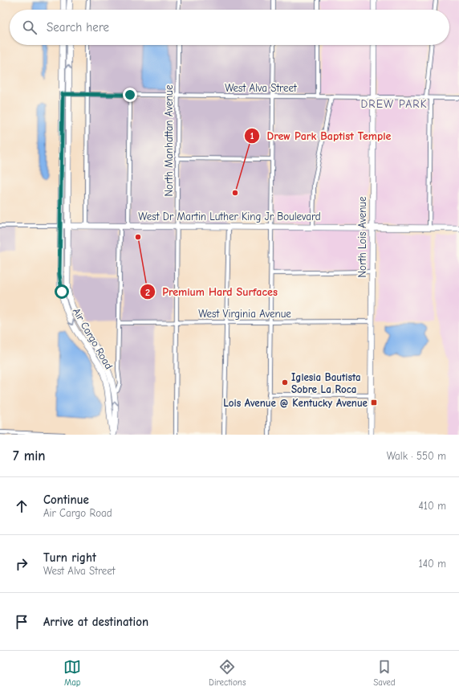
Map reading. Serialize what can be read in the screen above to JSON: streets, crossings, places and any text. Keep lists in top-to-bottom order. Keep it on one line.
{"streets":{"street":["West Alva Street","North Manhattan Avenue","West Dr Martin Luther King Jr Boulevard","North Lois Avenue","West Virginia Avenue","Air Cargo Road"]},"crossings":[["West Alva Street","North Manhattan Avenue"],["West Alva Street","North Lois Avenue"],["West Alva Street","Air Cargo Road"],["North Manhattan Avenue","West Dr Martin Luther King Jr Boulevard"],["North Manhattan Avenue","West Virginia Avenue"],["West Dr Martin Luther King Jr Boulevard","North Lois Avenue"],["West Dr Martin Luther King Jr Boulevard","Air Cargo Road"],["North Lois Avenue","West Virginia Avenue"]],"districts":["DREW PARK"],"places":{"other":["Drew Park Baptist Temple","Premium Hard Surfaces","Iglesia Bautista Sobre La Roca"],"transit":["Lois Avenue @ Kentucky Avenue"]},"page":{"search":"Search here","heading":["7 min","Walk · 550 m"],"list":[["Continue","Air Cargo Road","410 m"],["Turn right","West Alva Street","140 m"],"Arrive at destination"],"nav":["Map","Directions","Saved"]}}
